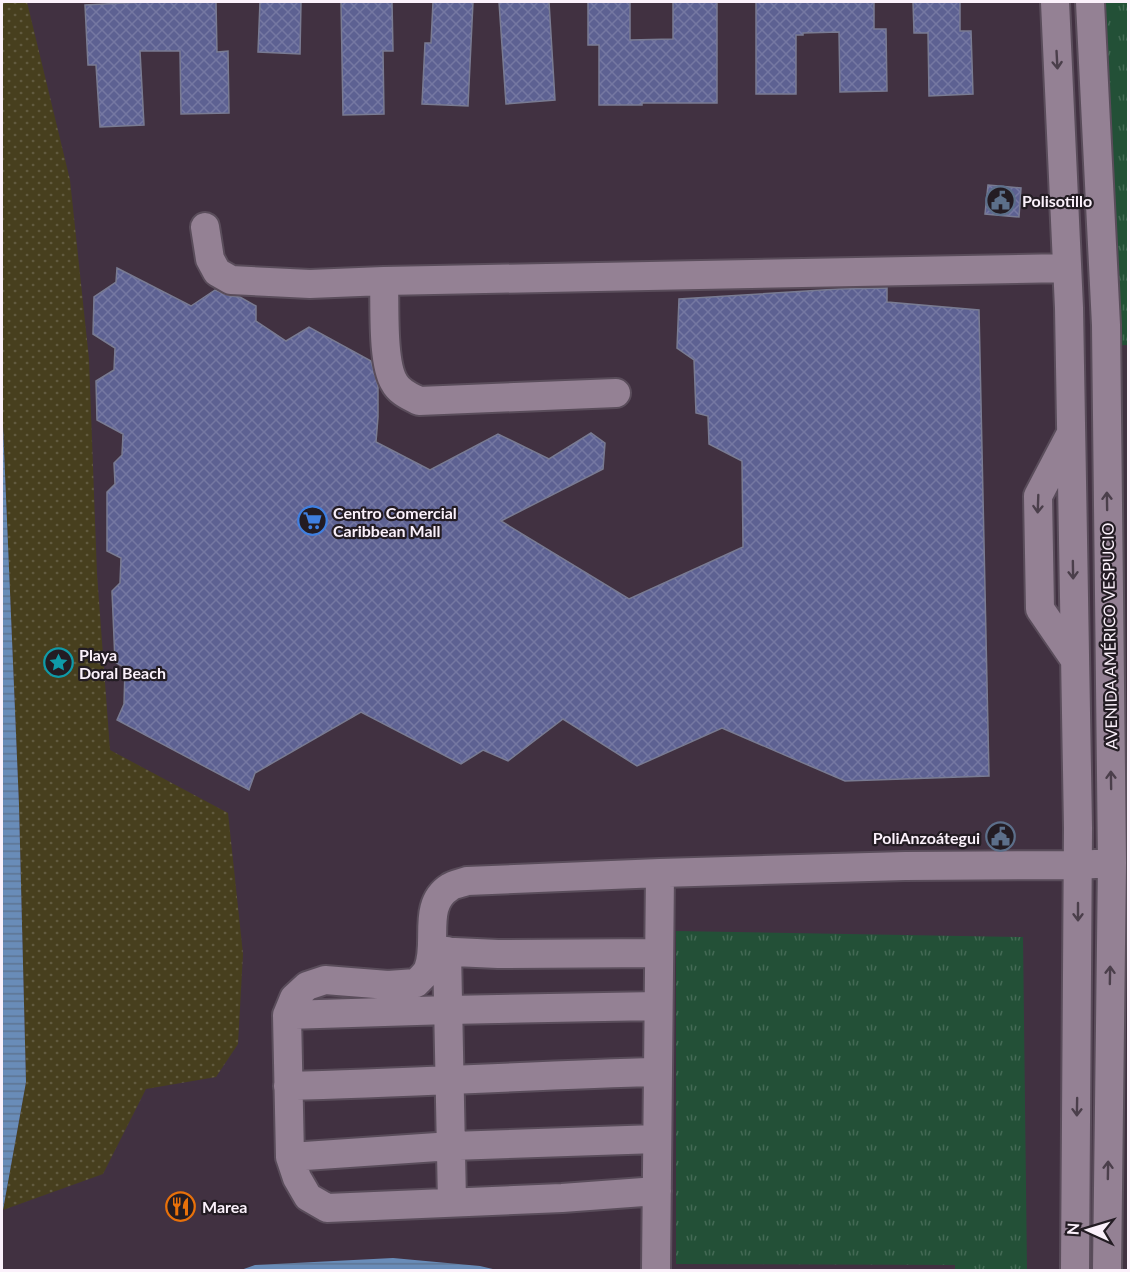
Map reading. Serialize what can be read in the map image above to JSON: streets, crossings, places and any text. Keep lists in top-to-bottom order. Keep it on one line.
{"streets":{"street":["AVENIDA AMÉRICO VESPUCIO"]},"places":{"public building":["Polisotillo","PoliAnzoátegui"],"supermarket":["Centro Comercial Caribbean Mall"],"place":["Playa Doral Beach"],"restaurant":["Marea"]},"north":"left"}
